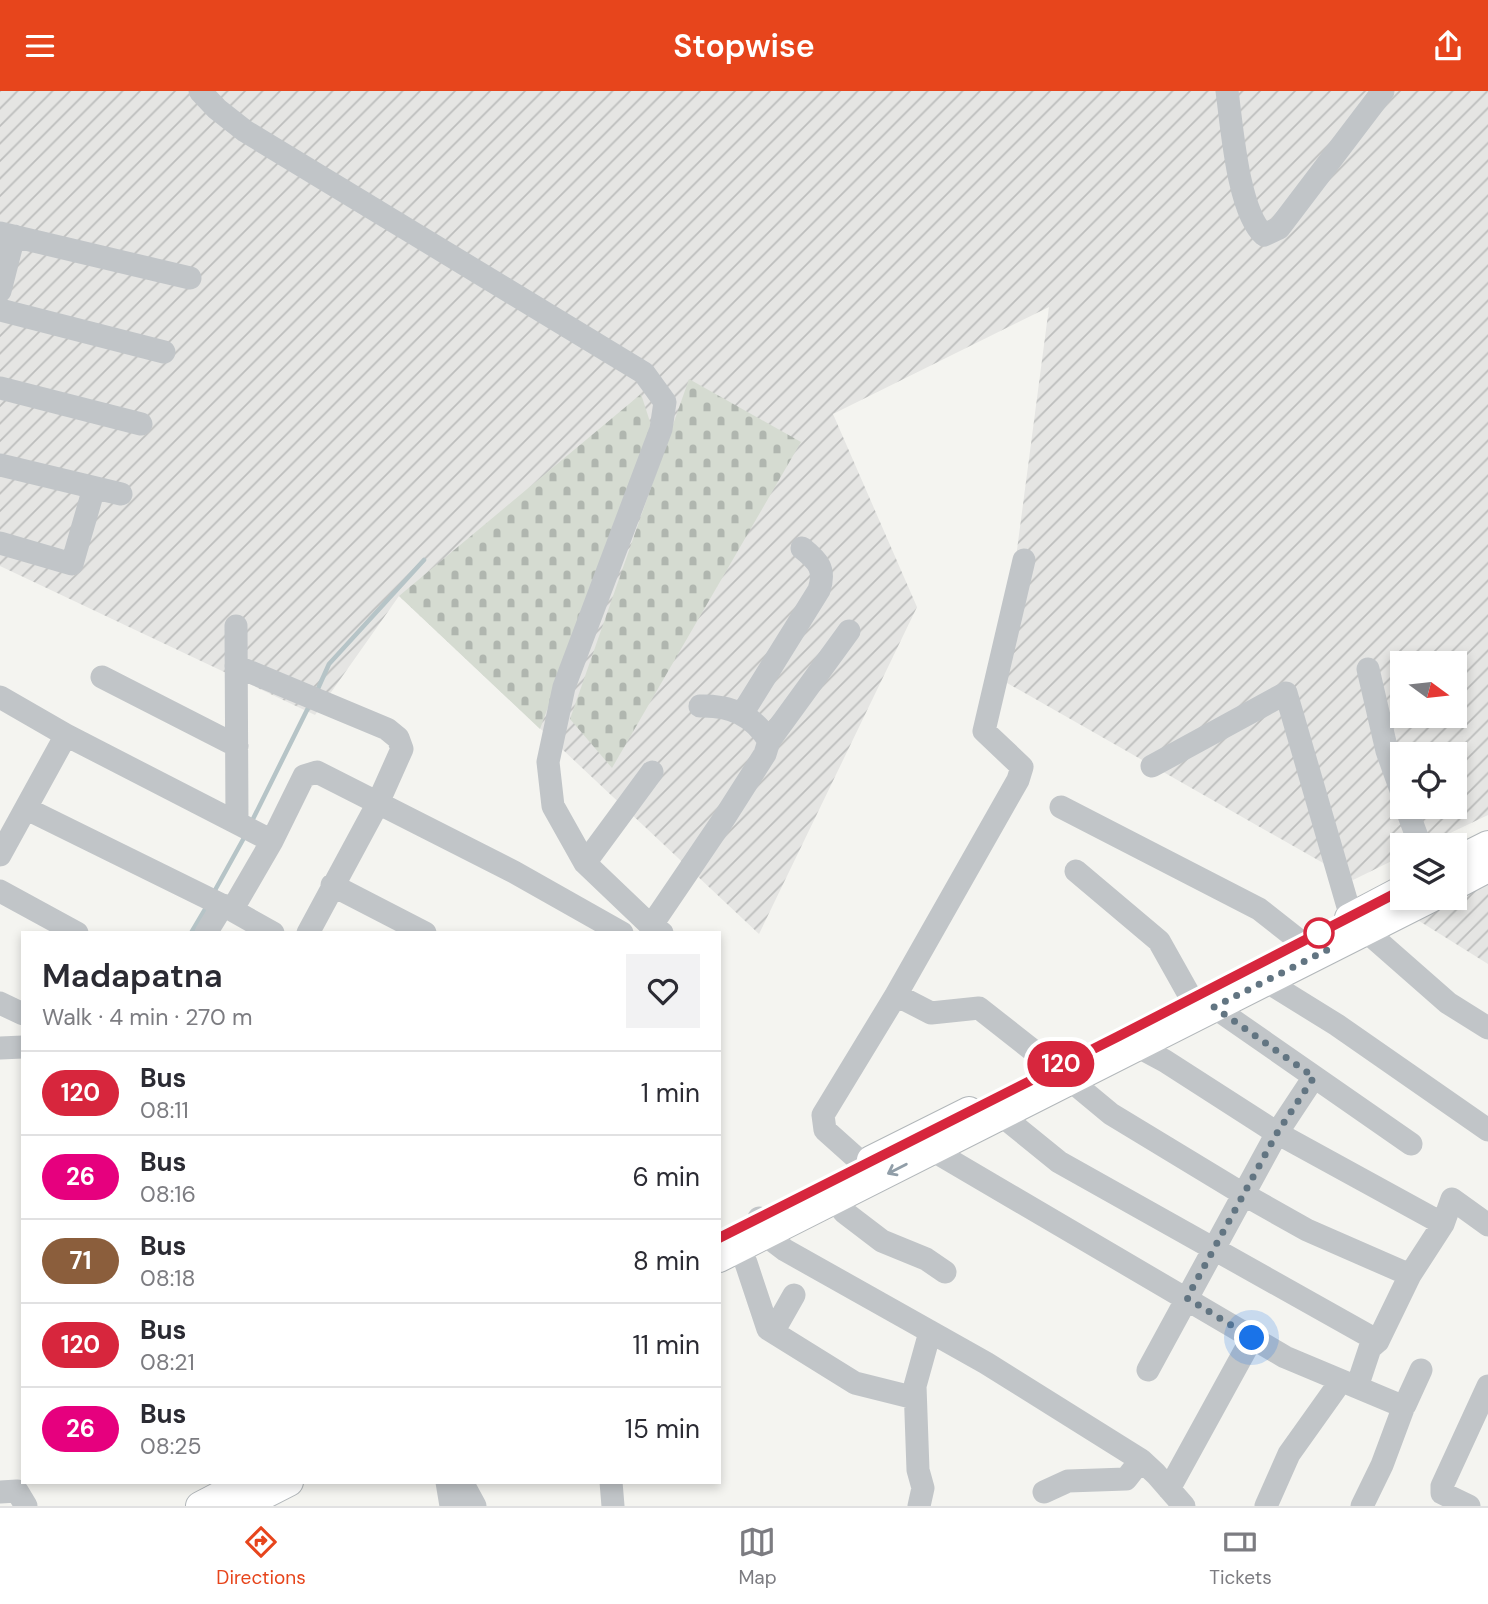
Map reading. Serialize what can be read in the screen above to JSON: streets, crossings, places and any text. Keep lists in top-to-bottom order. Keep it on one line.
{"lines":["bus line 120"],"north":"right","page":{"header":"Stopwise","on_map":"120","heading":["Madapatna","Walk · 4 min · 270 m"],"list":[{"mark":"120","name":"Bus","note":"08:11","value":"1 min"},{"mark":"26","name":"Bus","note":"08:16","value":"6 min"},{"mark":"71","name":"Bus","note":"08:18","value":"8 min"},{"mark":"120","name":"Bus","note":"08:21","value":"11 min"},{"mark":"26","name":"Bus","note":"08:25","value":"15 min"}],"tabs":["Directions","Map","Tickets"]}}
